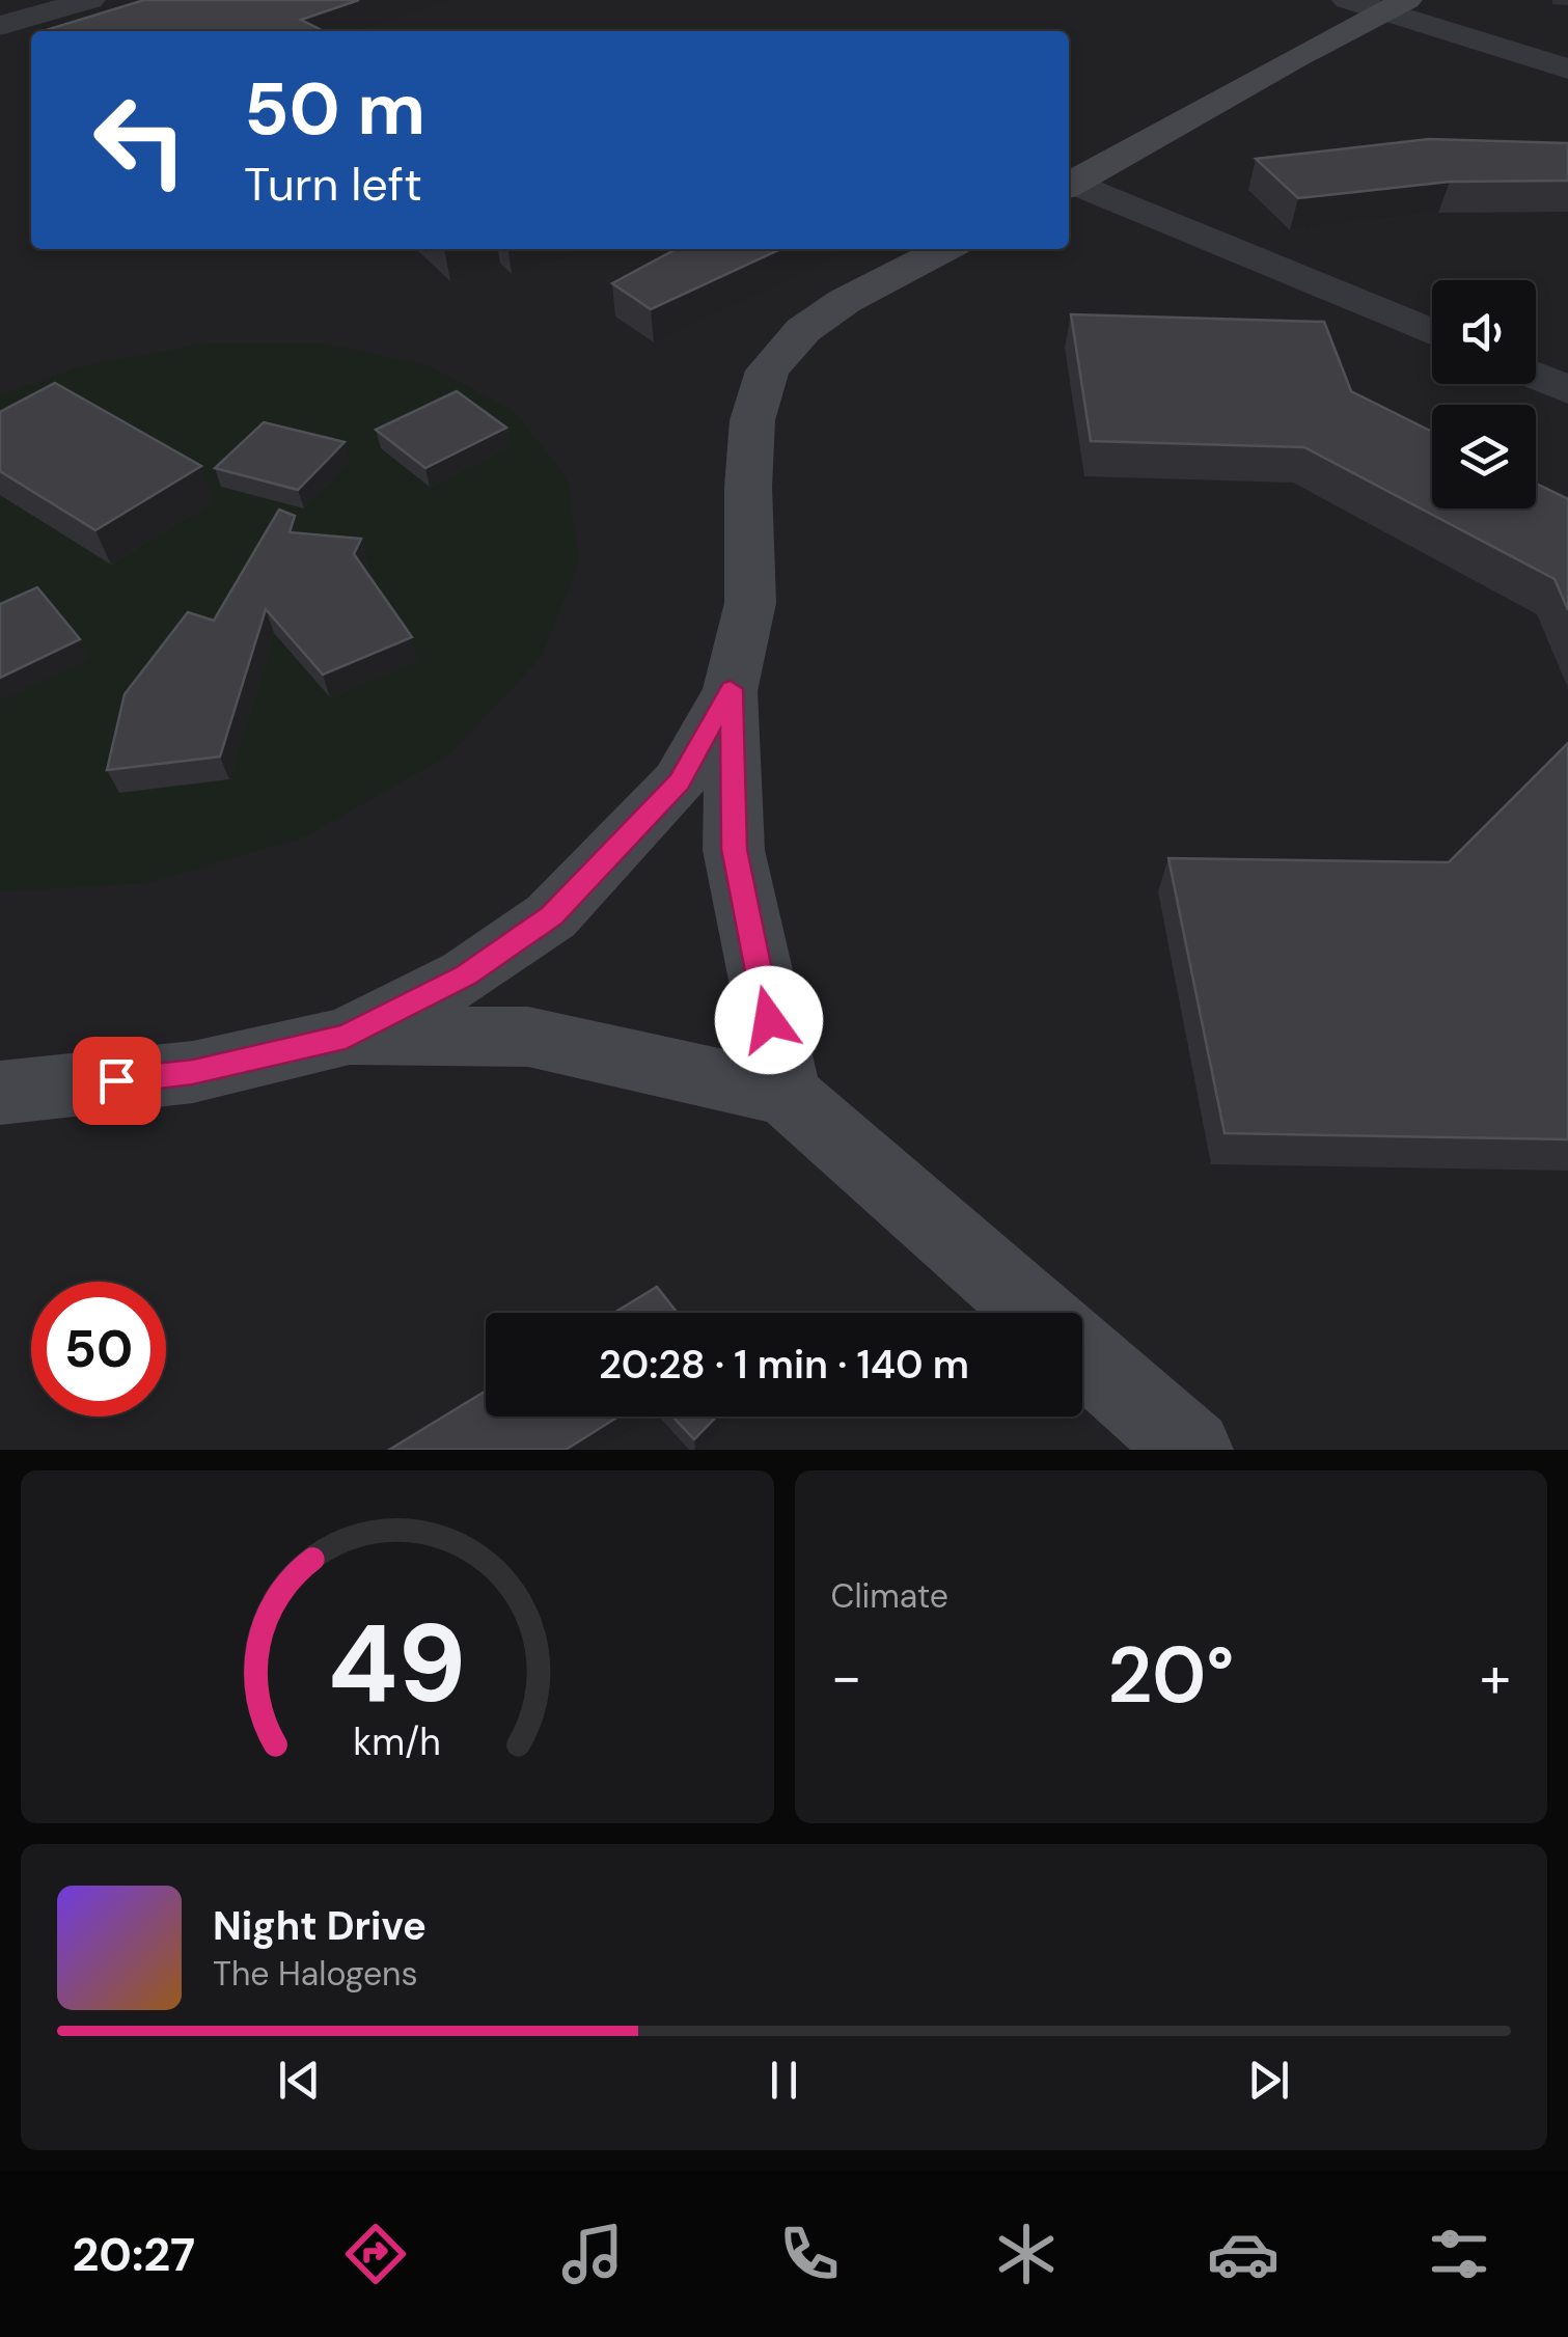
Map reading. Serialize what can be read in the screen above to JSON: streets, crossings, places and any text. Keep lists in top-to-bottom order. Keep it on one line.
{"page":{"turn":["50 m","Turn left"],"limit":"50","trip":"20:28 · 1 min · 140 m","tile":"Climate","heat":["−","20°","+"],"song":["Night Drive","The Halogens"],"tabs":"20:27","gauge":["49","km/h"]}}
